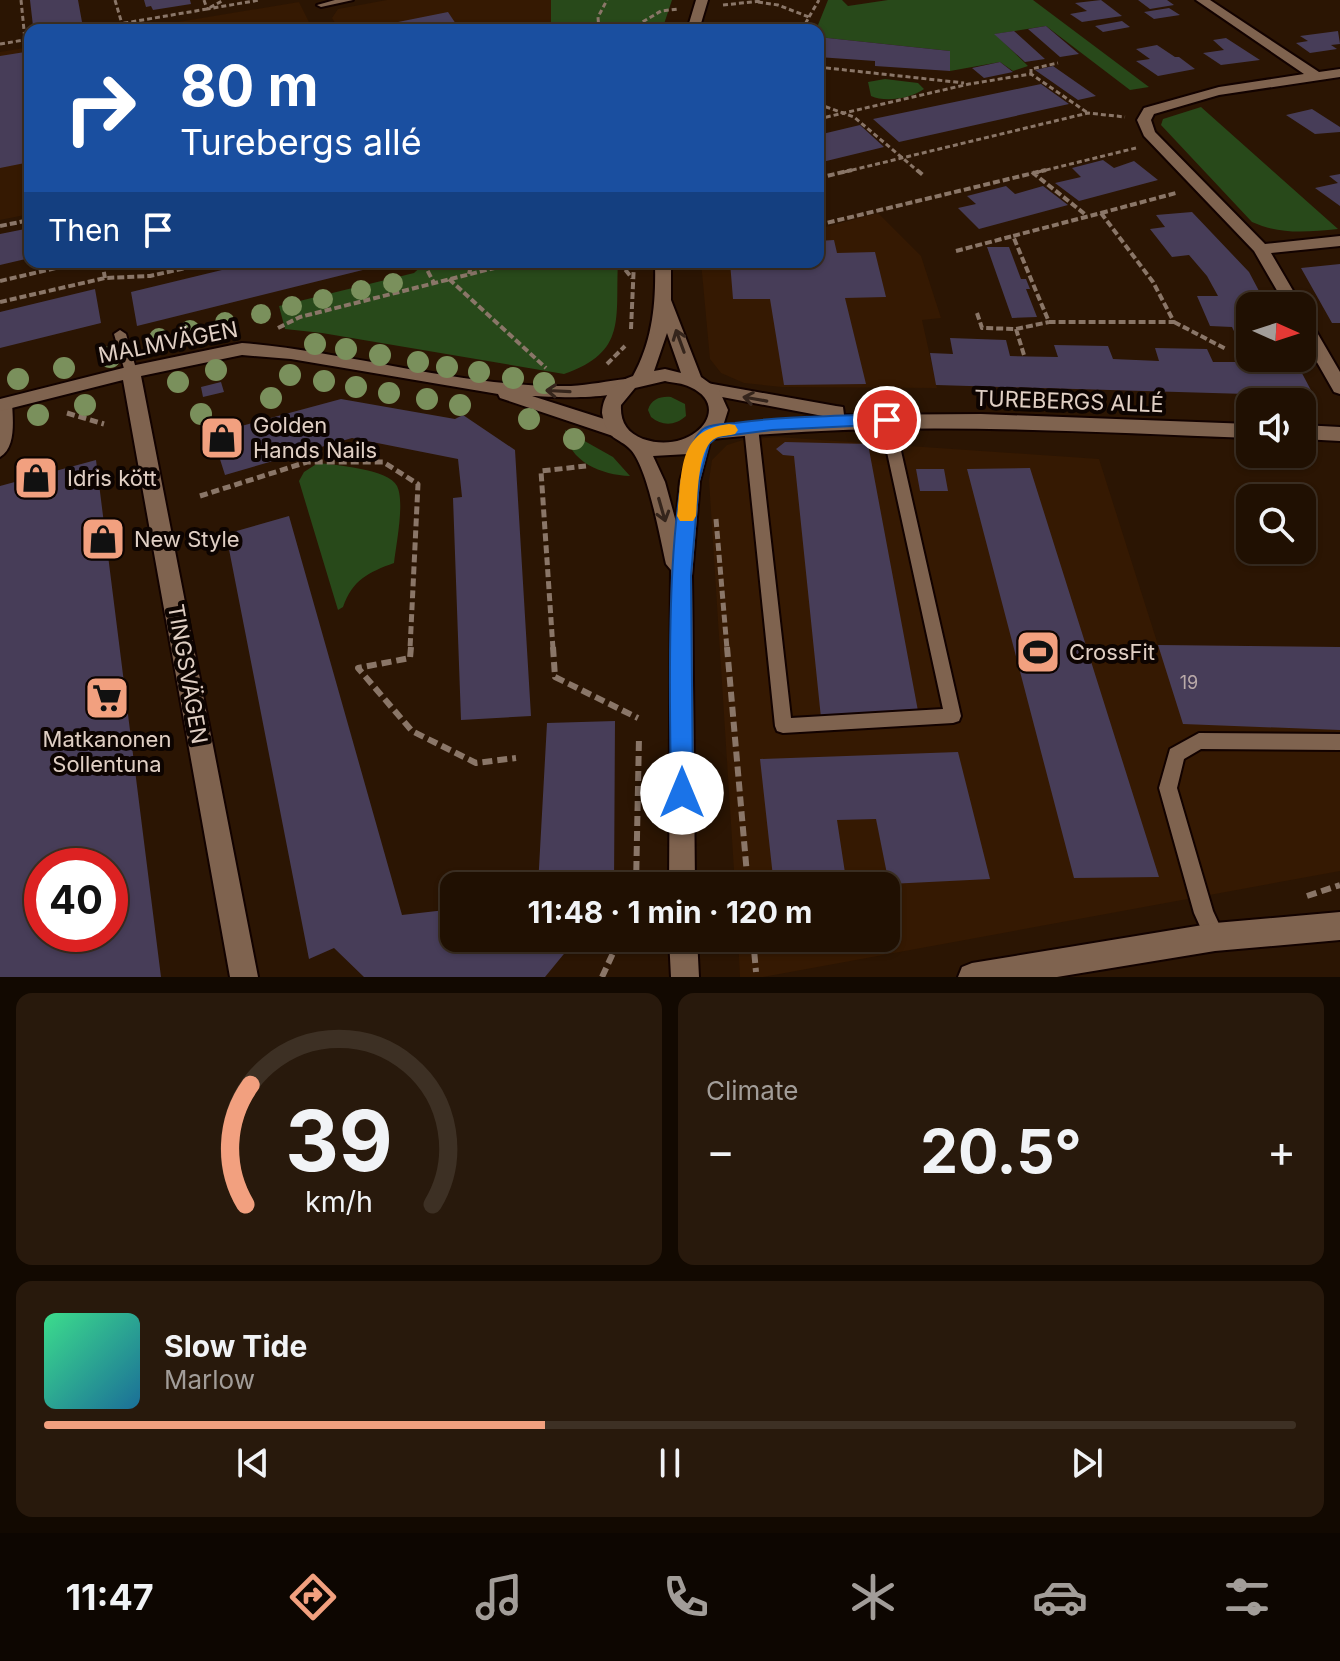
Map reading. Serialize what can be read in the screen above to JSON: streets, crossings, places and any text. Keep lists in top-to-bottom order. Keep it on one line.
{"streets":{"street":["MALMVÄGEN","TUREBERGS ALLÉ","TINGSVÄGEN"]},"crossings":[["MALMVÄGEN","TUREBERGS ALLÉ"],["MALMVÄGEN","TINGSVÄGEN"]],"places":{"shop":["Golden Hands Nails","Idris kött","New Style"],"sports":["CrossFit"],"supermarket":["Matkanonen Sollentuna"]},"house_numbers":["19"],"north":"right","page":{"turn":["80 m","Turebergs allé"],"then":"Then","limit":"40","trip":"11:48 · 1 min · 120 m","tile":"Climate","heat":["−","20.5°","+"],"song":["Slow Tide","Marlow"],"tabs":"11:47","gauge":["39","km/h"]}}
